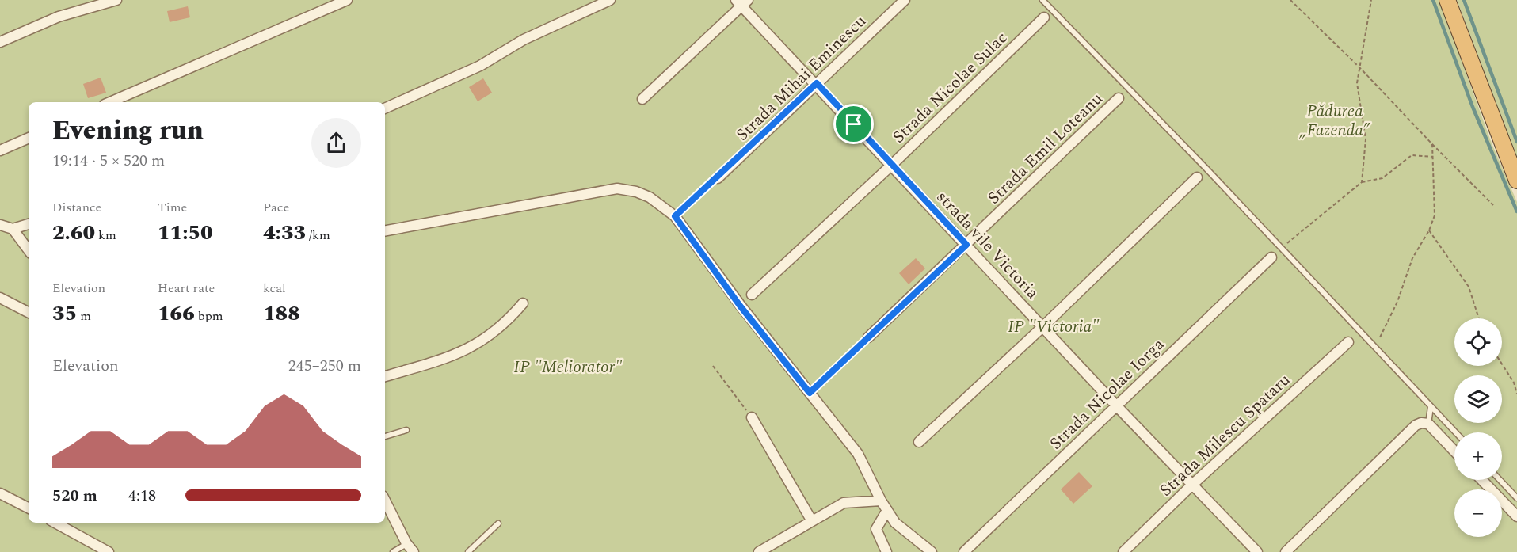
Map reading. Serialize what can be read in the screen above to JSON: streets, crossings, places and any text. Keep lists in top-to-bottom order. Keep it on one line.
{"streets":{"street":["Strada Mihai Eminescu","Strada Nicolae Sulac","Strada Emil Loteanu","strada vile Victoria","Strada Nicolae Iorga","Strada Milescu Spataru"]},"crossings":[["Strada Mihai Eminescu","strada vile Victoria"],["Strada Nicolae Sulac","strada vile Victoria"],["Strada Emil Loteanu","strada vile Victoria"],["strada vile Victoria","Strada Nicolae Iorga"],["strada vile Victoria","Strada Milescu Spataru"]],"parks":["Pădurea „Fazenda”","IP \"Victoria\"","IP \"Meliorator\""],"page":{"heading":["Evening run","19:14 · 5 × 520 m"],"stats":[["Distance","2.60 km"],["Time","11:50"],["Pace","4:33 /km"],["Elevation","35 m"],["Heart rate","166 bpm"],["kcal","188"]],"map_buttons":["+","−"],"chart":["Elevation","245–250 m"],"list":[{"name":"520 m","note":"4:18"}]}}
